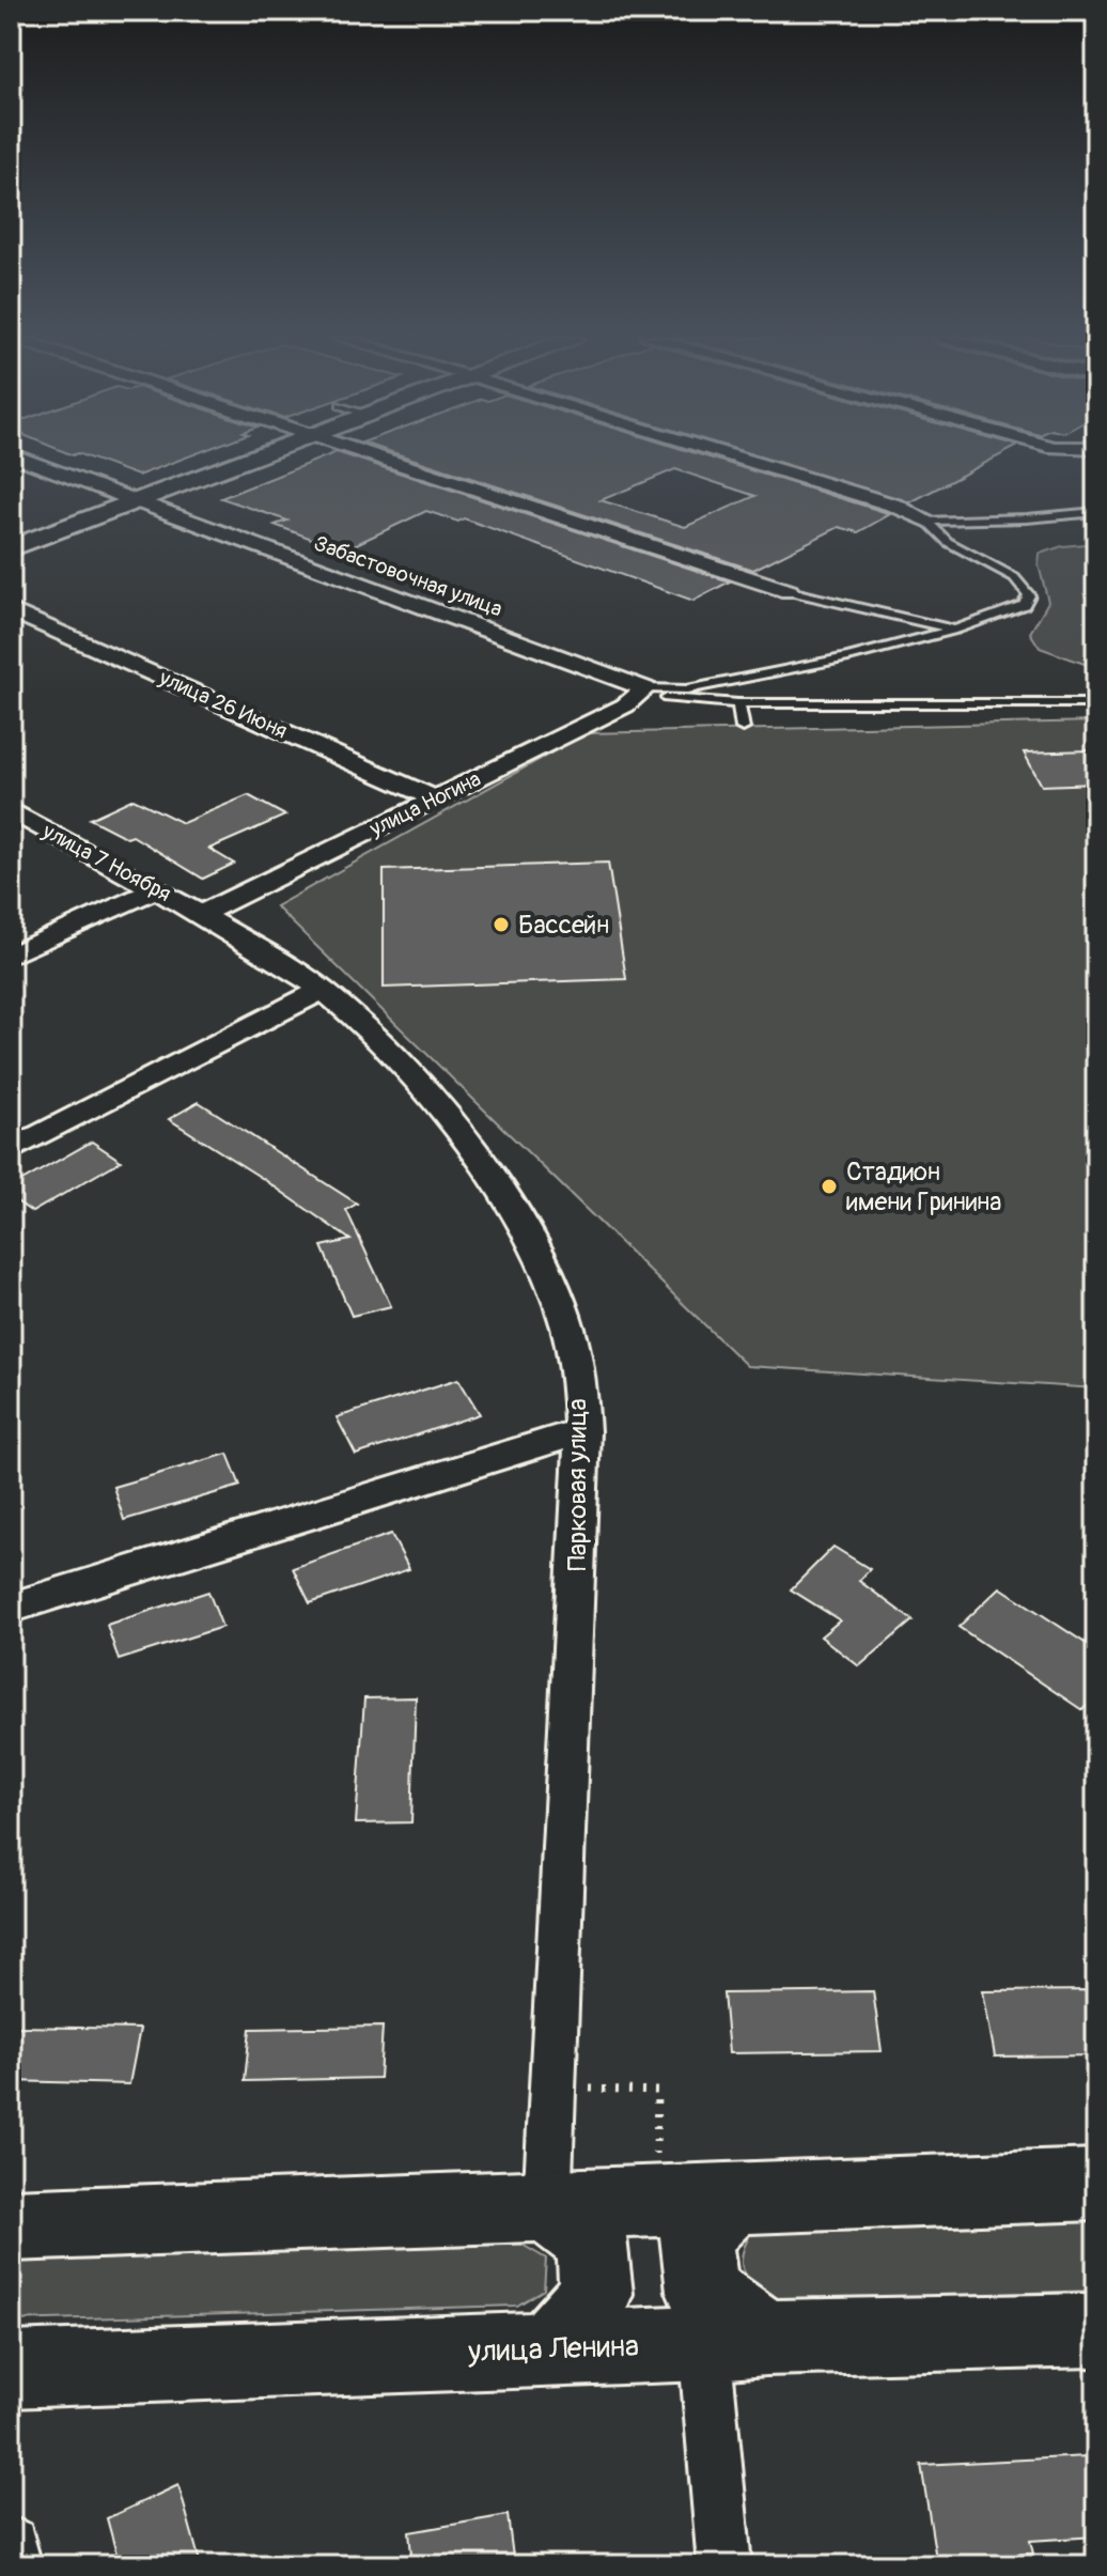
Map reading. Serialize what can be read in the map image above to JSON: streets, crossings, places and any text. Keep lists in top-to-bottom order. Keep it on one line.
{"streets":{"main road":["улица Ленина"],"street":["Забастовочная улица","улица 26 Июня","улица Ногина","улица 7 Ноября","Парковая улица"]},"crossings":[["Забастовочная улица","улица Ногина"],["улица 26 Июня","улица Ногина"],["улица Ногина","улица 7 Ноября"],["улица Ногина","Парковая улица"],["улица 7 Ноября","Парковая улица"]],"places":["Бассейн","Стадион имени Гринина"]}
